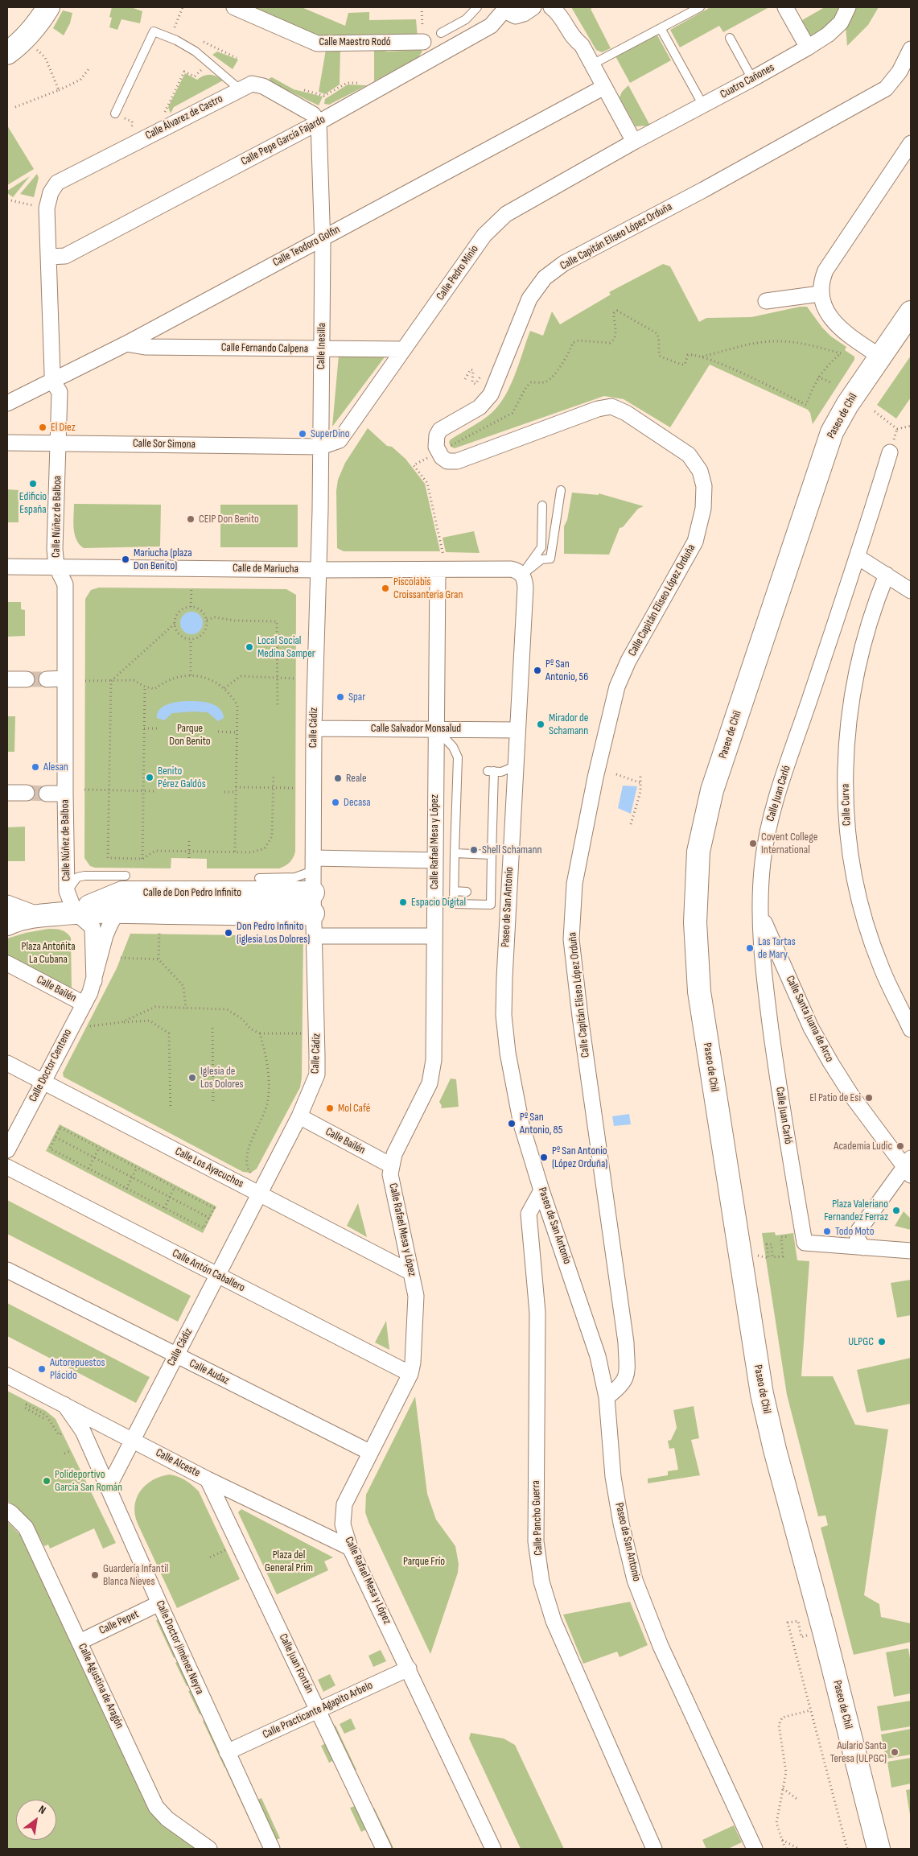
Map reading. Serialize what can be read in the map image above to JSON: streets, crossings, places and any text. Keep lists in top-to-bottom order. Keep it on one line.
{"streets":{"street":["Calle Maestro Rodó","Cuatro Cañones","Calle Álvarez de Castro","Calle Pepe García Fajardo","Calle Capitán Eliseo López Orduña","Calle Teodoro Golfin","Calle Pedro Minio","Calle Inesilla","Calle Fernando Calpena","Paseo de Chil","Calle Sor Simona","Calle Núñez de Balboa","Calle de Mariucha","Calle Cádiz","Calle Salvador Monsalud","Calle Juan Carló","Calle Curva","Calle Rafael Mesa y López","Calle de Don Pedro Infinito","Paseo de San Antonio","Calle Bailén","Calle Santa Juana de Arco","Calle Doctor Centeno","Calle Los Ayacuchos","Calle Antón Caballero","Calle Audaz","Calle Alceste","Calle Pancho Guerra","Calle Pepet","Calle Doctor Jiménez Neyra","Calle Juan Fontán","Calle Agustina de Aragón","Calle Practicante Agapito Arbelo"]},"crossings":[["Cuatro Cañones","Calle Pedro Minio"],["Calle Álvarez de Castro","Calle Pepe García Fajardo"],["Calle Álvarez de Castro","Calle Inesilla"],["Calle Álvarez de Castro","Calle Núñez de Balboa"],["Calle Pepe García Fajardo","Calle Inesilla"],["Calle Pepe García Fajardo","Calle Núñez de Balboa"],["Calle Capitán Eliseo López Orduña","Paseo de San Antonio"],["Calle Teodoro Golfin","Calle Inesilla"],["Calle Teodoro Golfin","Calle Fernando Calpena"],["Calle Teodoro Golfin","Calle Núñez de Balboa"],["Calle Pedro Minio","Calle Inesilla"],["Calle Pedro Minio","Calle Fernando Calpena"],["Calle Pedro Minio","Calle Sor Simona"],["Calle Inesilla","Calle Fernando Calpena"],["Calle Inesilla","Calle Sor Simona"],["Calle Inesilla","Calle de Mariucha"],["Calle Inesilla","Calle Cádiz"],["Calle Sor Simona","Calle Núñez de Balboa"],["Calle Núñez de Balboa","Calle de Mariucha"],["Calle Núñez de Balboa","Calle de Don Pedro Infinito"],["Calle Núñez de Balboa","Calle Doctor Centeno"],["Calle de Mariucha","Calle Cádiz"],["Calle de Mariucha","Calle Rafael Mesa y López"],["Calle de Mariucha","Paseo de San Antonio"],["Calle Cádiz","Calle Salvador Monsalud"],["Calle Cádiz","Calle de Don Pedro Infinito"],["Calle Cádiz","Calle Bailén"],["Calle Cádiz","Calle Los Ayacuchos"],["Calle Cádiz","Calle Antón Caballero"],["Calle Cádiz","Calle Audaz"],["Calle Cádiz","Calle Alceste"],["Calle Cádiz","Calle Doctor Jiménez Neyra"],["Calle Salvador Monsalud","Calle Rafael Mesa y López"],["Calle Salvador Monsalud","Paseo de San Antonio"],["Calle Juan Carló","Calle Santa Juana de Arco"],["Calle Rafael Mesa y López","Calle Bailén"],["Calle Rafael Mesa y López","Calle Los Ayacuchos"],["Calle Rafael Mesa y López","Calle Antón Caballero"],["Calle Rafael Mesa y López","Calle Audaz"],["Calle Rafael Mesa y López","Calle Alceste"],["Calle Rafael Mesa y López","Calle Practicante Agapito Arbelo"],["Calle de Don Pedro Infinito","Calle Doctor Centeno"],["Paseo de San Antonio","Calle Pancho Guerra"],["Calle Bailén","Calle Doctor Centeno"],["Calle Doctor Centeno","Calle Los Ayacuchos"],["Calle Alceste","Calle Doctor Jiménez Neyra"],["Calle Alceste","Calle Juan Fontán"],["Calle Pepet","Calle Doctor Jiménez Neyra"],["Calle Pepet","Calle Agustina de Aragón"],["Calle Doctor Jiménez Neyra","Calle Practicante Agapito Arbelo"],["Calle Juan Fontán","Calle Practicante Agapito Arbelo"]],"parks":["Parque Don Benito","Plaza Antoñita La Cubana","Plaza del General Prim","Parque Frío"],"places":["El Diez","SuperDino","Edificio España","CEIP Don Benito","Mariucha (plaza Don Benito)","Piscolabis Croissanteria Gran","Local Social Medina Samper","Pº San Antonio, 56","Spar","Mirador de Schamann","Alesan","Benito Pérez Galdós","Reale","Decasa","Covent College International","Shell Schamann","Espacio Digital","Don Pedro Infinito (iglesia Los Dolores)","Las Tartas de Mary","Iglesia de Los Dolores","El Patio de Esi","Mol Café","Pº San Antonio, 85","Academia Ludic","Pº San Antonio (López Orduña)","Plaza Valeriano Fernandez Ferraz","Todo Moto","ULPGC","Autorepuestos Plácido","Polideportivo García San Román","Guardería Infantil Blanca Nieves","Aulario Santa Teresa (ULPGC)"],"north":"top right"}
